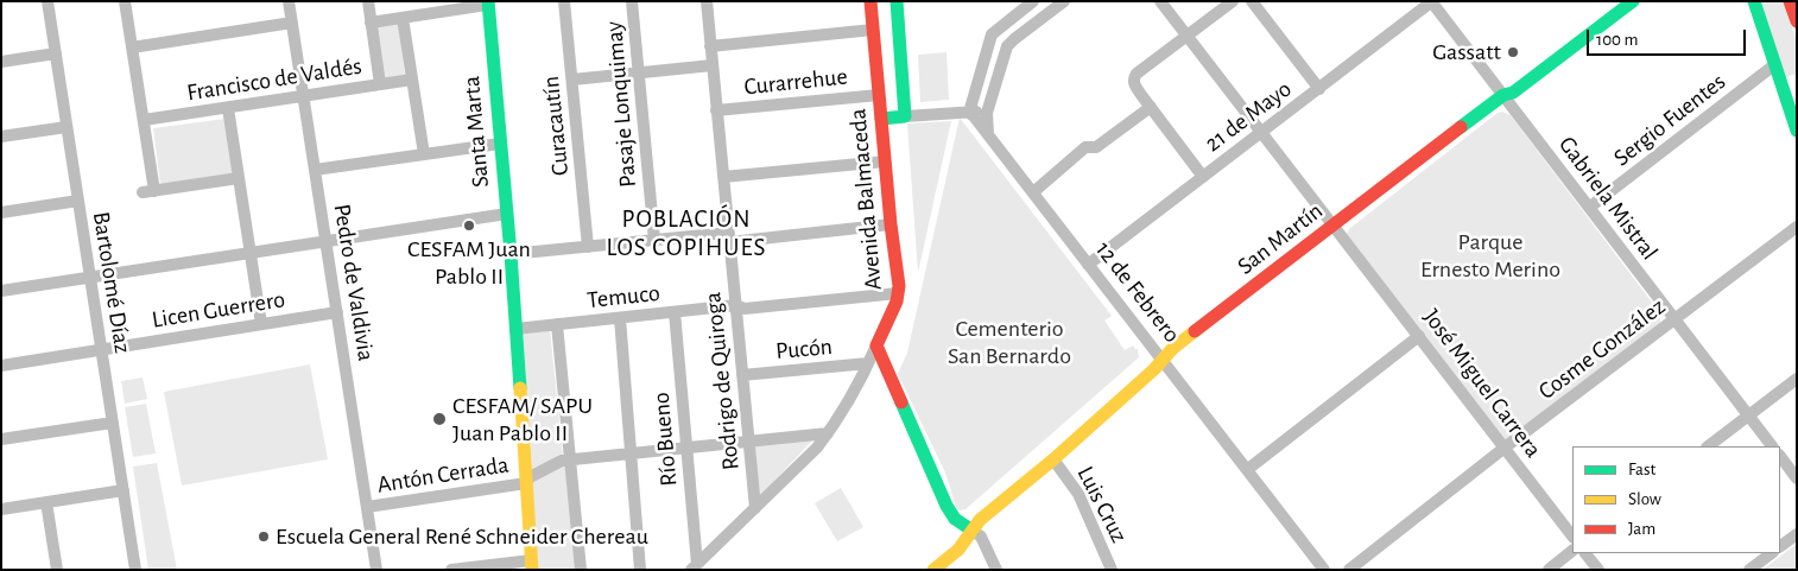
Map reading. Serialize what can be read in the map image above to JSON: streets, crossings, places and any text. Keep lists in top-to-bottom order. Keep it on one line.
{"streets":{"street":["Francisco de Valdés","Curarrehue","Pasaje Lonquimay","21 de Mayo","Sergio Fuentes","Curacautín","Santa Marta","Gabriela Mistral","Avenida Balmaceda","San Martín","Bartolomé Díaz","Pedro de Valdivia","12 de Febrero","Temuco","Licen Guerrero","Pucón","Cosme González","Rodrigo de Quiroga","José Miguel Carrera","Río Bueno","Antón Cerrada","Luis Cruz"]},"crossings":[["Francisco de Valdés","Pedro de Valdivia"],["Curarrehue","Pasaje Lonquimay"],["Curarrehue","Curacautín"],["Curarrehue","Avenida Balmaceda"],["Curarrehue","Rodrigo de Quiroga"],["21 de Mayo","Gabriela Mistral"],["21 de Mayo","12 de Febrero"],["21 de Mayo","José Miguel Carrera"],["Sergio Fuentes","Gabriela Mistral"],["Santa Marta","Temuco"],["Santa Marta","Antón Cerrada"],["Gabriela Mistral","San Martín"],["Gabriela Mistral","Cosme González"],["Avenida Balmaceda","Temuco"],["San Martín","12 de Febrero"],["San Martín","José Miguel Carrera"],["San Martín","Luis Cruz"],["Bartolomé Díaz","Licen Guerrero"],["Pedro de Valdivia","Licen Guerrero"],["Pedro de Valdivia","Antón Cerrada"],["Temuco","Rodrigo de Quiroga"],["Temuco","Río Bueno"],["Pucón","Rodrigo de Quiroga"],["Cosme González","José Miguel Carrera"]],"districts":["POBLACIÓN LOS COPIHUES"],"parks":["Parque Ernesto Merino","Cementerio San Bernardo"],"places":["Gassatt","CESFAM Juan Pablo II","CESFAM/ SAPU Juan Pablo II","Escuela General René Schneider Chereau"],"legend":["Fast","Slow","Jam"],"scale_bar":"100 m"}
